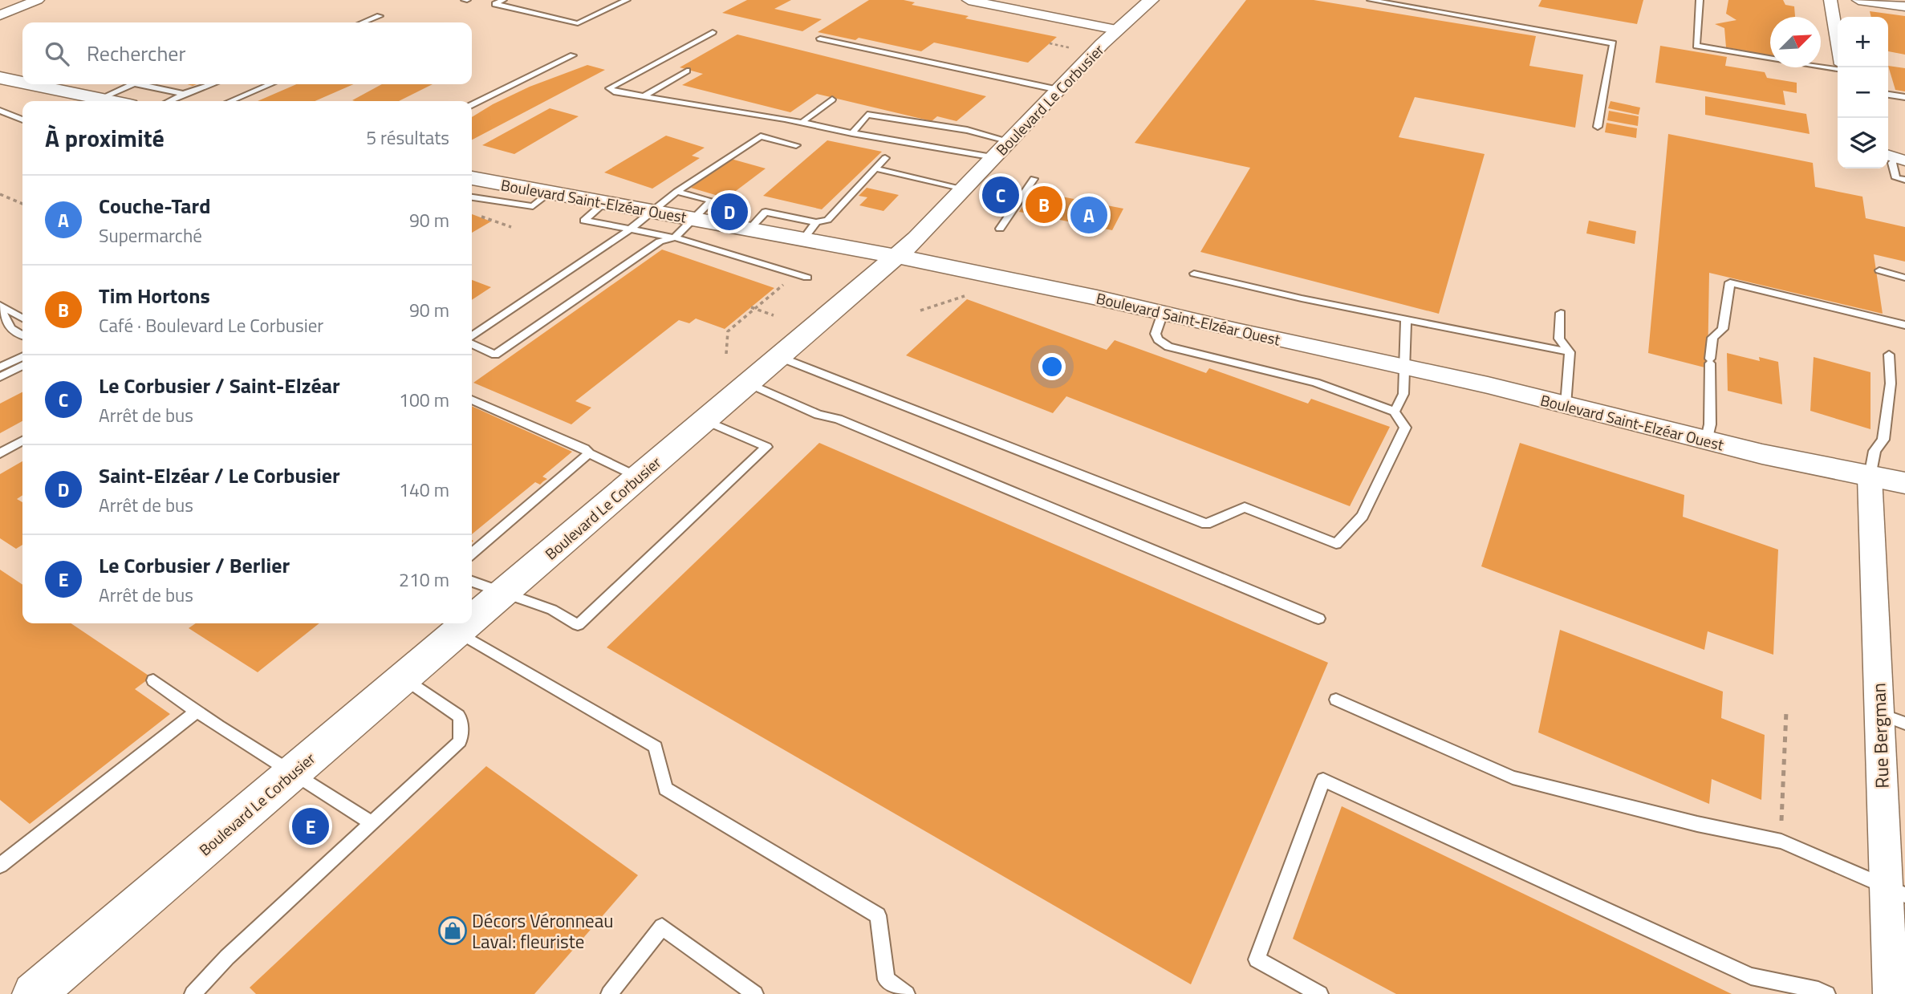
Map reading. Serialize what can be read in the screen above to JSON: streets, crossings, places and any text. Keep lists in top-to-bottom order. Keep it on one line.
{"streets":{"street":["Boulevard Le Corbusier","Boulevard Saint-Elzéar Ouest","Rue Bergman"]},"crossings":[["Boulevard Le Corbusier","Boulevard Saint-Elzéar Ouest"],["Boulevard Saint-Elzéar Ouest","Rue Bergman"]],"places":{"shop":["Décors Véronneau Laval: fleuriste"]},"north":"top right","page":{"map_buttons":["+","−"],"search":"Rechercher","heading":["À proximité","5 résultats"],"pins":["C","B","D","A","E"],"list":[{"mark":"A","name":"Couche-Tard","note":"Supermarché","value":"90 m"},{"mark":"B","name":"Tim Hortons","note":"Café · Boulevard Le Corbusier","value":"90 m"},{"mark":"C","name":"Le Corbusier / Saint-Elzéar","note":"Arrêt de bus","value":"100 m"},{"mark":"D","name":"Saint-Elzéar / Le Corbusier","note":"Arrêt de bus","value":"140 m"},{"mark":"E","name":"Le Corbusier / Berlier","note":"Arrêt de bus","value":"210 m"}]}}
